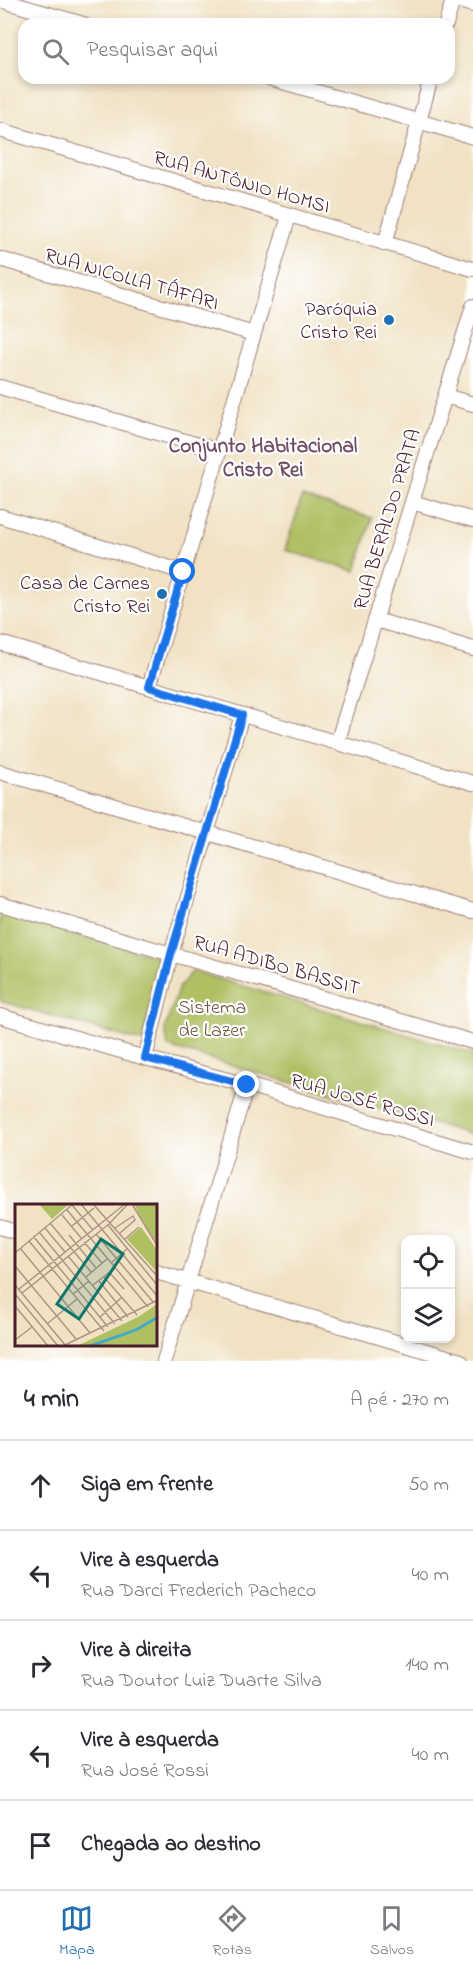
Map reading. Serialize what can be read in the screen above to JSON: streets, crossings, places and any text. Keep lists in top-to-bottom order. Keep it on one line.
{"streets":{"street":["RUA ANTÔNIO HOMSI","RUA NICOLLA TÁFARI","RUA BERALDO PRATA","RUA ADIBO BASSIT","RUA JOSÉ ROSSI"]},"districts":["Conjunto Habitacional Cristo Rei"],"parks":["Sistema de Lazer"],"places":["Paróquia Cristo Rei","Casa de Carnes Cristo Rei"],"page":{"search":"Pesquisar aqui","heading":["4 min","A pé · 270 m"],"list":[["Siga em frente","50 m"],["Vire à esquerda","Rua Darci Frederich Pacheco","40 m"],["Vire à direita","Rua Doutor Luiz Duarte Silva","140 m"],["Vire à esquerda","Rua José Rossi","40 m"],"Chegada ao destino"],"nav":["Mapa","Rotas","Salvos"]}}
